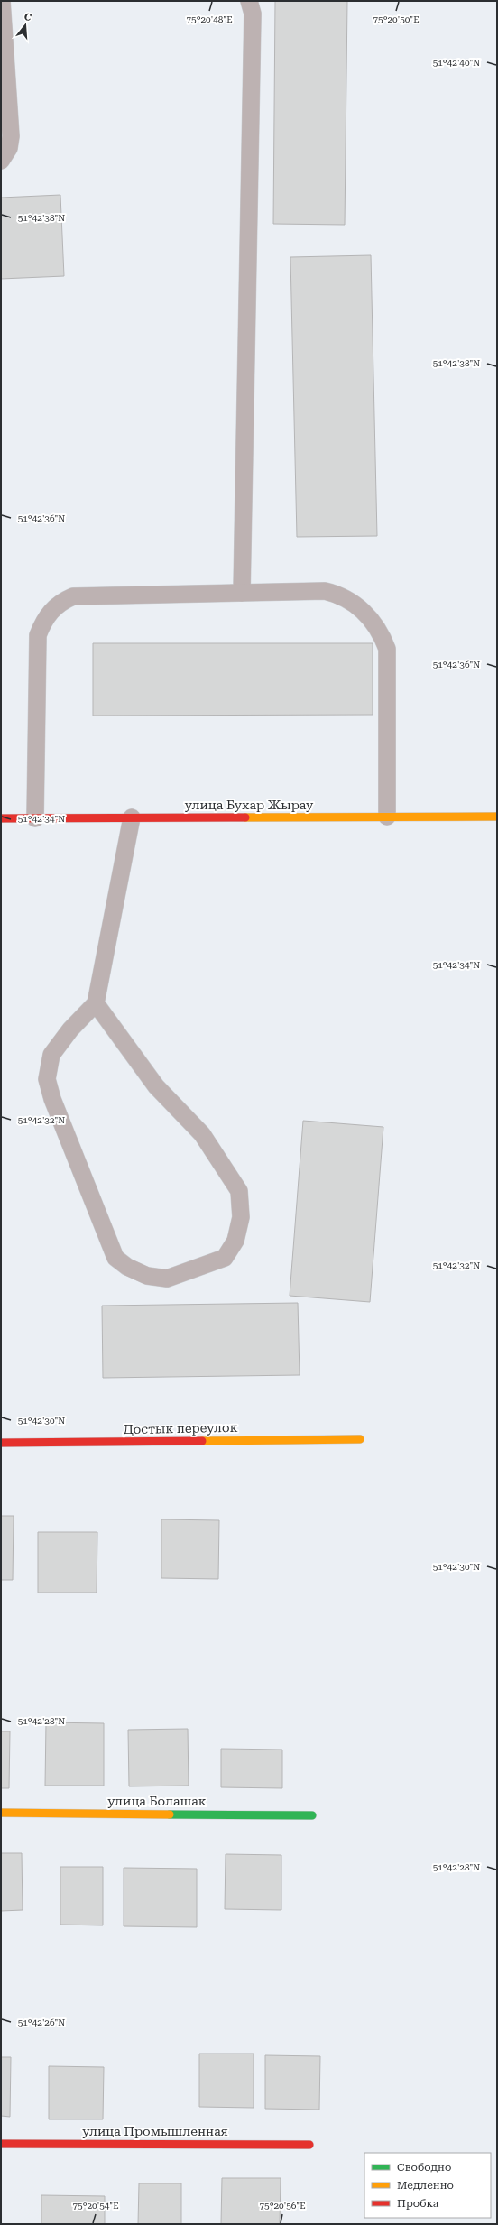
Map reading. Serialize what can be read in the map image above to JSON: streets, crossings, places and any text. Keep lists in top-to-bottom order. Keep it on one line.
{"streets":{"street":["улица Бухар Жырау","Достык переулок","улица Болашак","улица Промышленная"]},"legend":["Свободно","Медленно","Пробка"],"north":"top","coordinates":["75°20'48\"E","75°20'50\"E","51°42'40\"N","51°42'38\"N","51°42'36\"N","51°42'34\"N","51°42'32\"N","51°42'30\"N","51°42'28\"N","51°42'26\"N","75°20'54\"E","75°20'56\"E"]}
